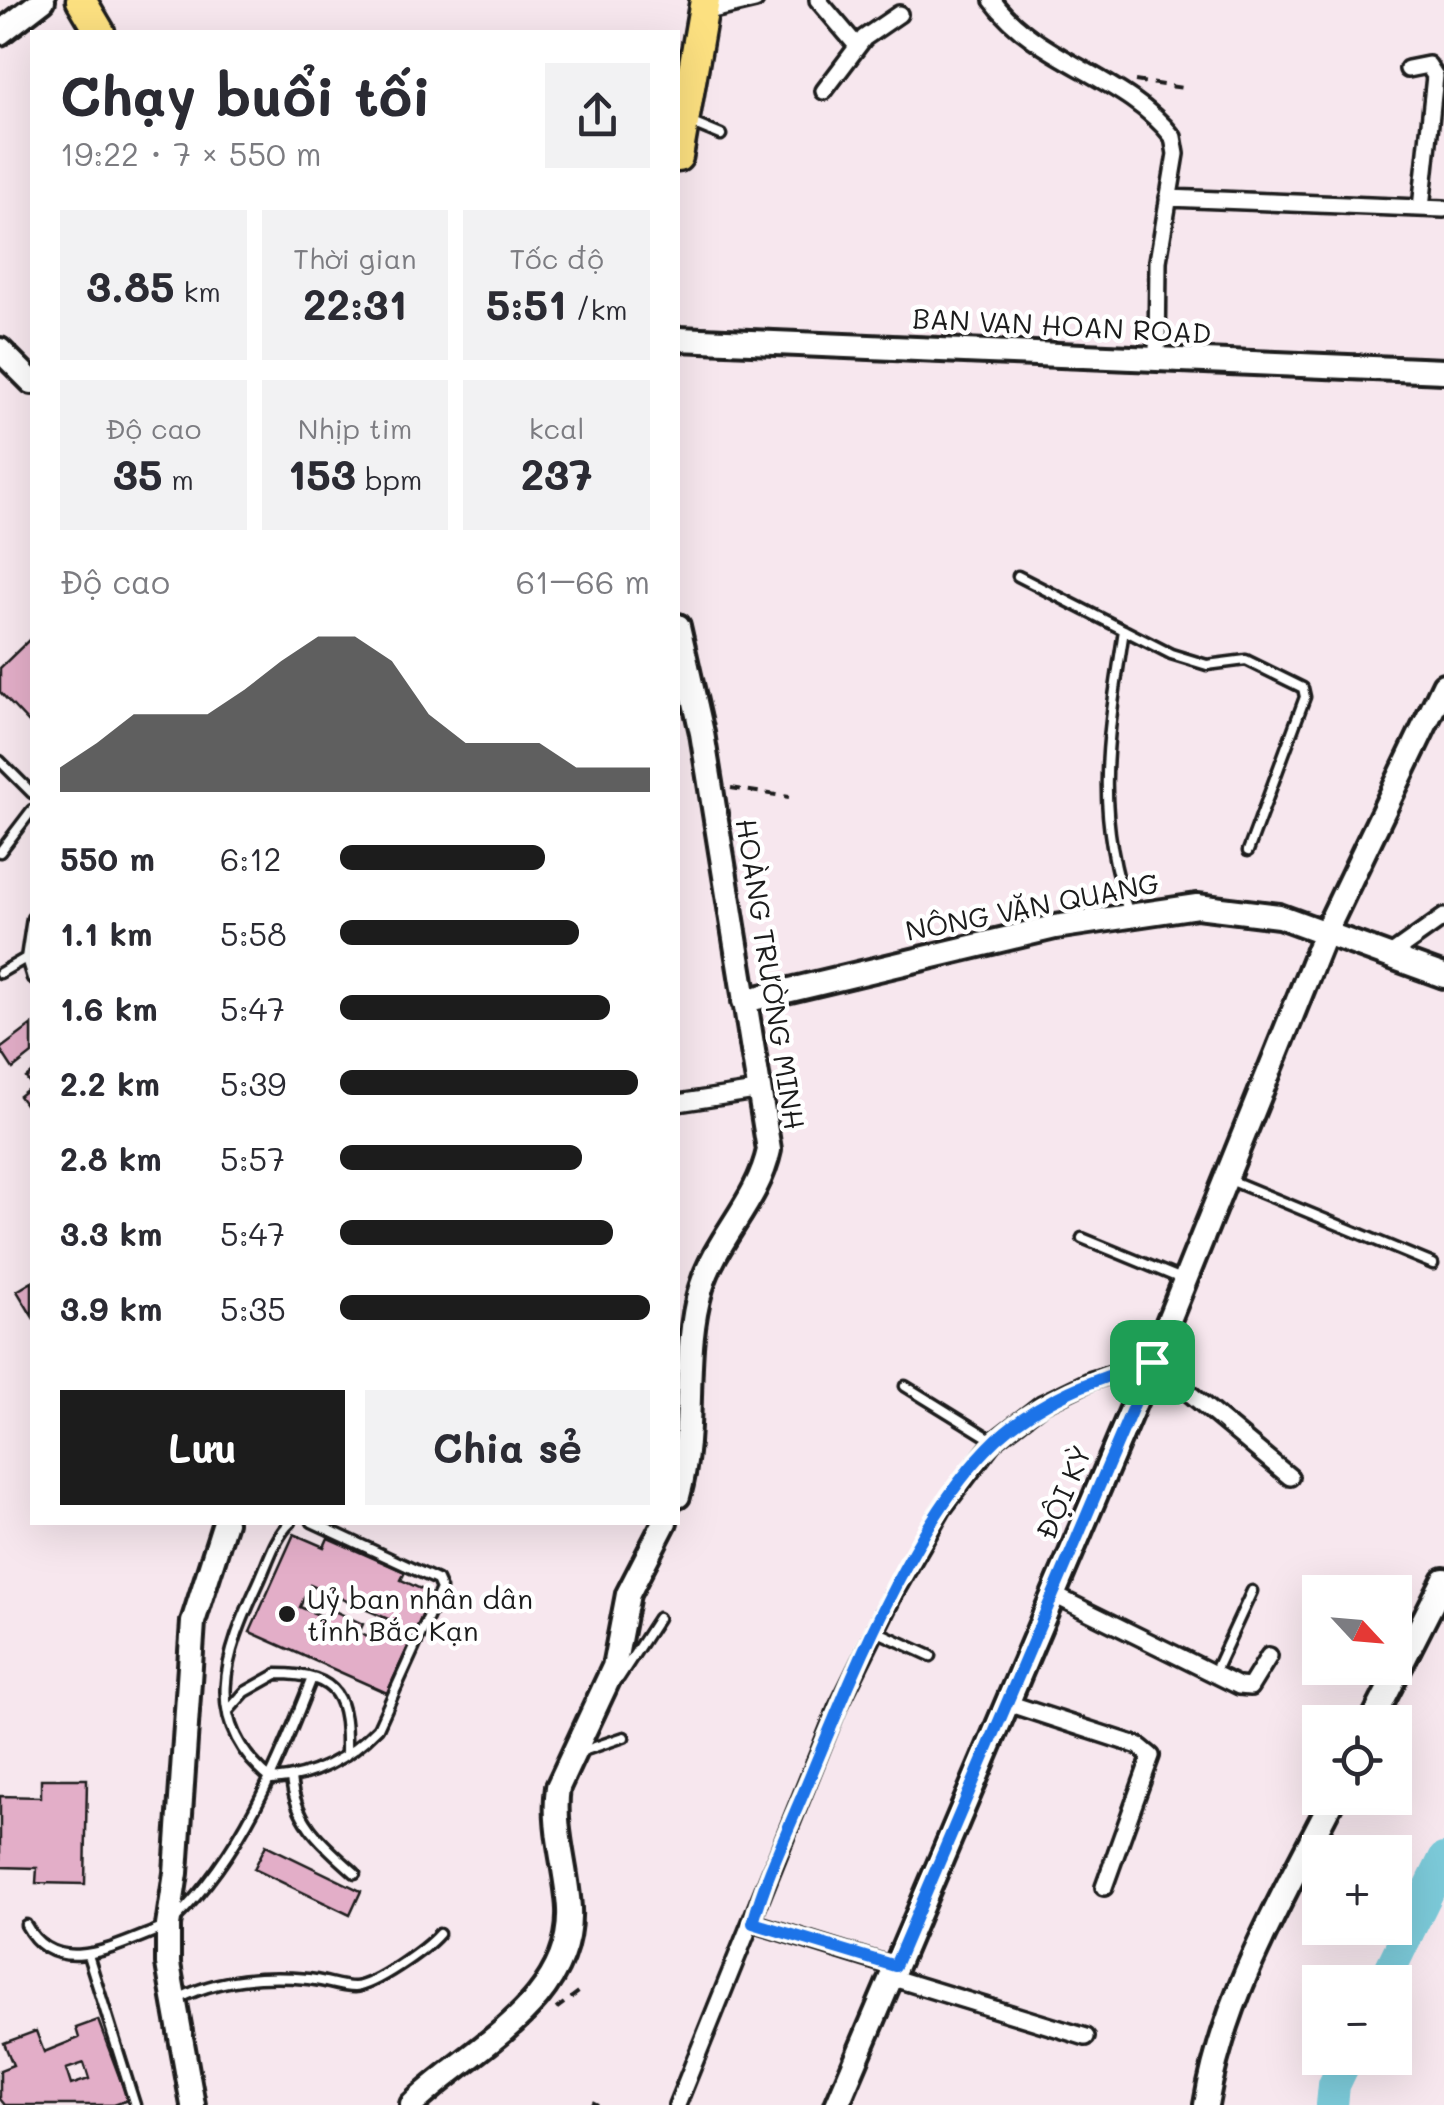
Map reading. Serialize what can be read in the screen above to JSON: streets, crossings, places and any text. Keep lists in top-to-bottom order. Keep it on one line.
{"streets":{"street":["BAN VAN HOAN ROAD","NÔNG VĂN QUANG","HOÀNG TRƯỜNG MINH","ĐỘI KỲ"]},"crossings":[["NÔNG VĂN QUANG","HOÀNG TRƯỜNG MINH"],["NÔNG VĂN QUANG","ĐỘI KỲ"]],"places":["Uỷ ban nhân dân tỉnh Bắc Kạn"],"north":"bottom right","page":{"heading":["Chạy buổi tối","19:22 · 7 × 550 m"],"stats":[["3.85 km"],["Thời gian","22:31"],["Tốc độ","5:51 /km"],["Độ cao","35 m"],["Nhịp tim","153 bpm"],["kcal","237"]],"chart":["Độ cao","61–66 m"],"list":[{"name":"550 m","note":"6:12"},{"name":"1.1 km","note":"5:58"},{"name":"1.6 km","note":"5:47"},{"name":"2.2 km","note":"5:39"},{"name":"2.8 km","note":"5:57"},{"name":"3.3 km","note":"5:47"},{"name":"3.9 km","note":"5:35"}],"buttons":["Lưu","Chia sẻ"],"map_buttons":["+","−"]}}
